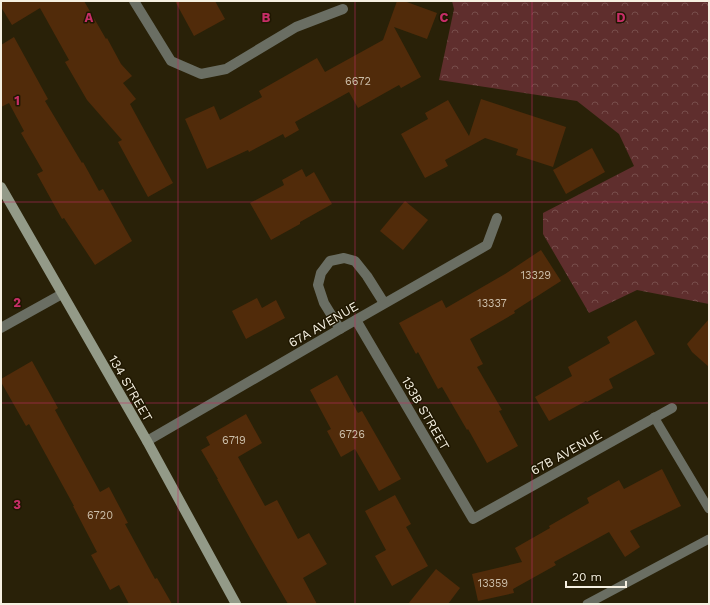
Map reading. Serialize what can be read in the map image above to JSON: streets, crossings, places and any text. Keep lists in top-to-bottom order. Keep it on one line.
{"streets":{"street":["67A AVENUE","134 STREET","133B STREET","67B AVENUE"]},"crossings":[["67A AVENUE","134 STREET"],["67A AVENUE","133B STREET"],["133B STREET","67B AVENUE"]],"house_numbers":["6672","13329","13337","6726","6719","6720","13359"],"scale_bar":"20 m","grid":{"columns":["A","B","C","D"],"rows":["1","2","3"]}}
